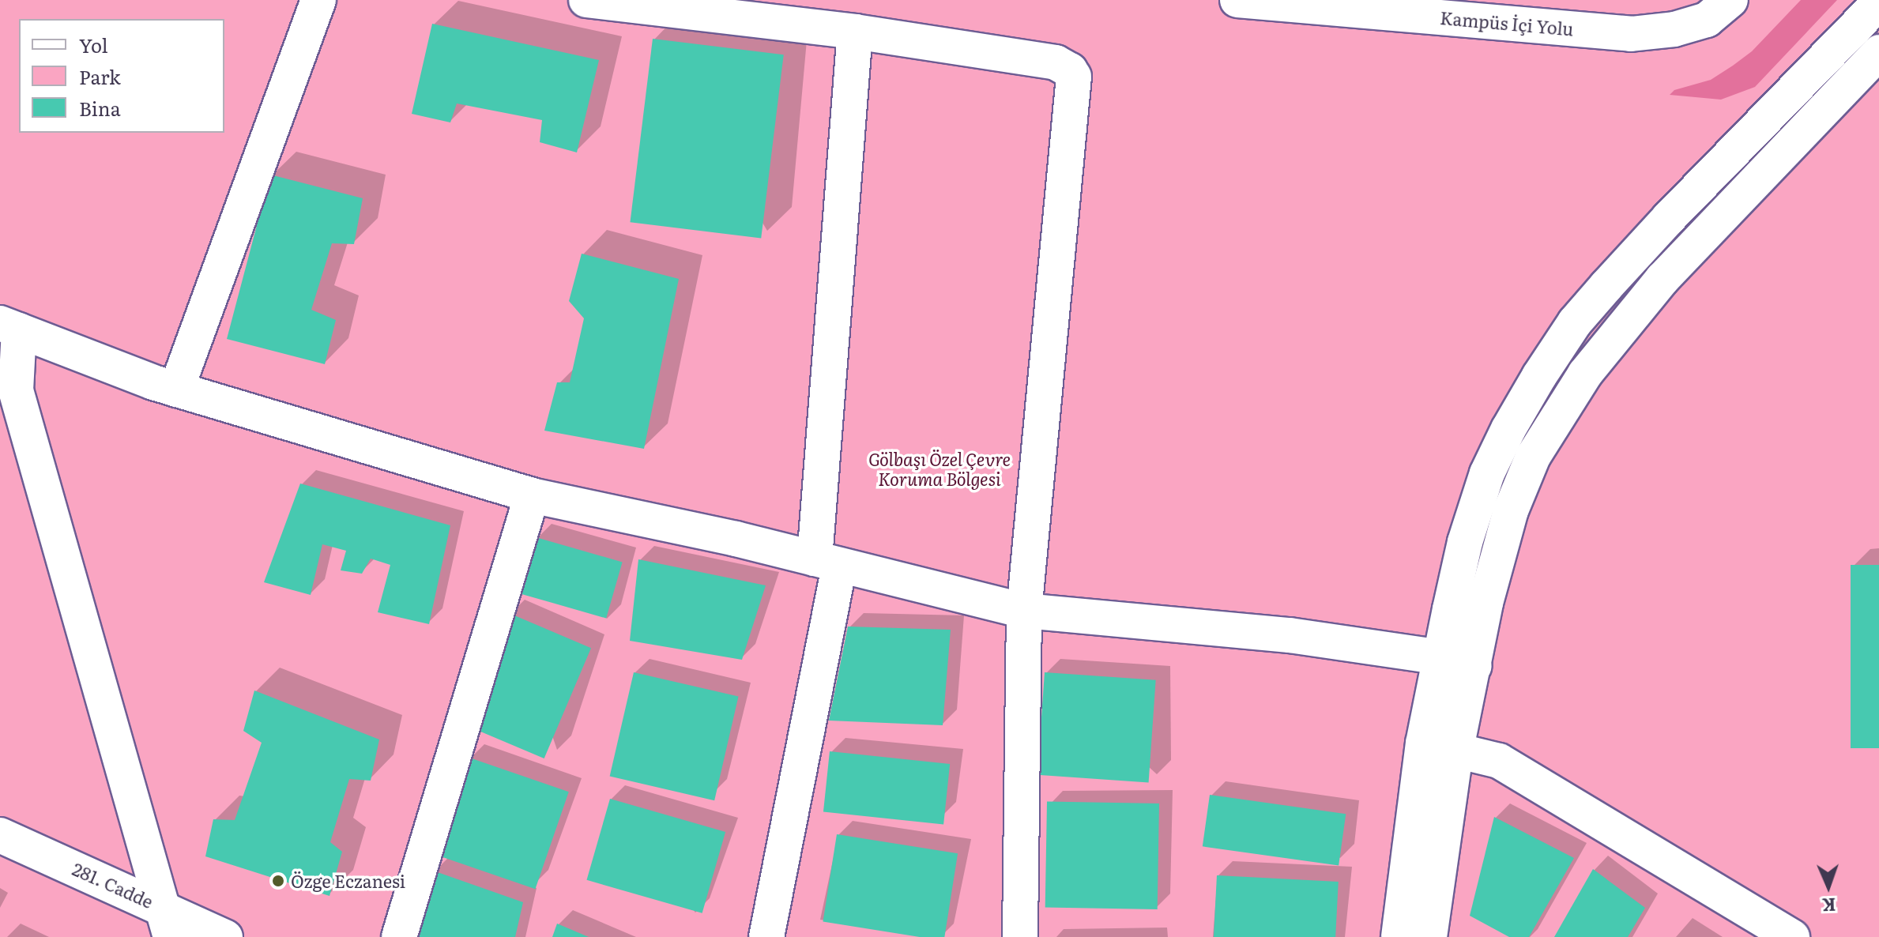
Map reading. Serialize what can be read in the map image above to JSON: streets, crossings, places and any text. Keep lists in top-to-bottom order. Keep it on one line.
{"streets":{"street":["Kampüs İçi Yolu","281. Cadde"]},"parks":["Gölbaşı Özel Çevre Koruma Bölgesi"],"places":["Özge Eczanesi"],"legend":["Yol","Park","Bina"],"north":"bottom"}
